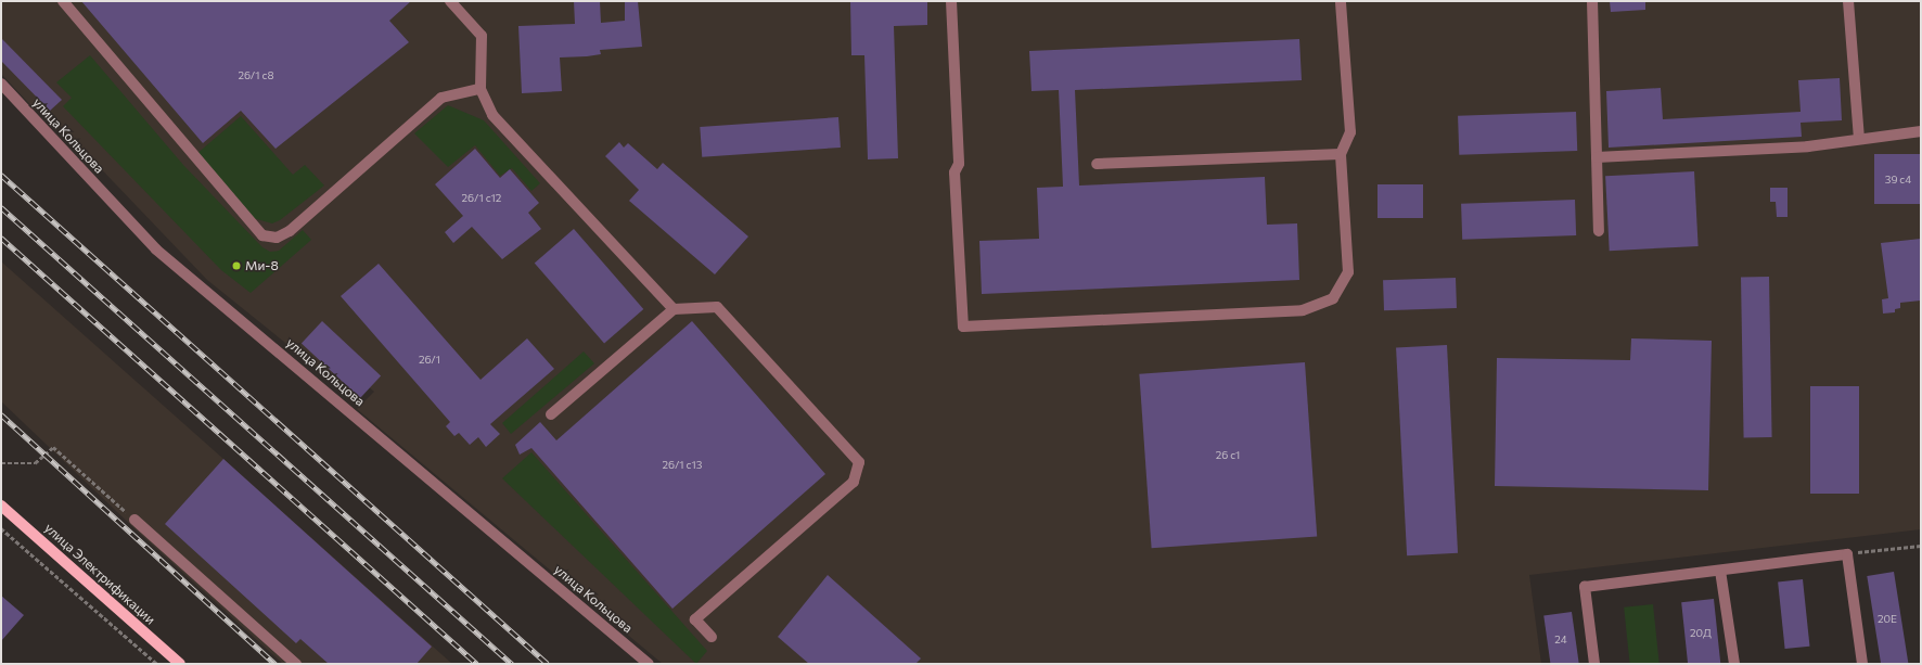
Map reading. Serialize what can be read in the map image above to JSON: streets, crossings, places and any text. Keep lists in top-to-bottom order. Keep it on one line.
{"streets":{"main road":["улица Электрификации"],"street":["улица Кольцова"]},"places":["Ми-8"],"house_numbers":["26/1 с8","39 c4","26/1 с12","26/1","26 с1","26/1 с13","20Е","20Д","24"]}
